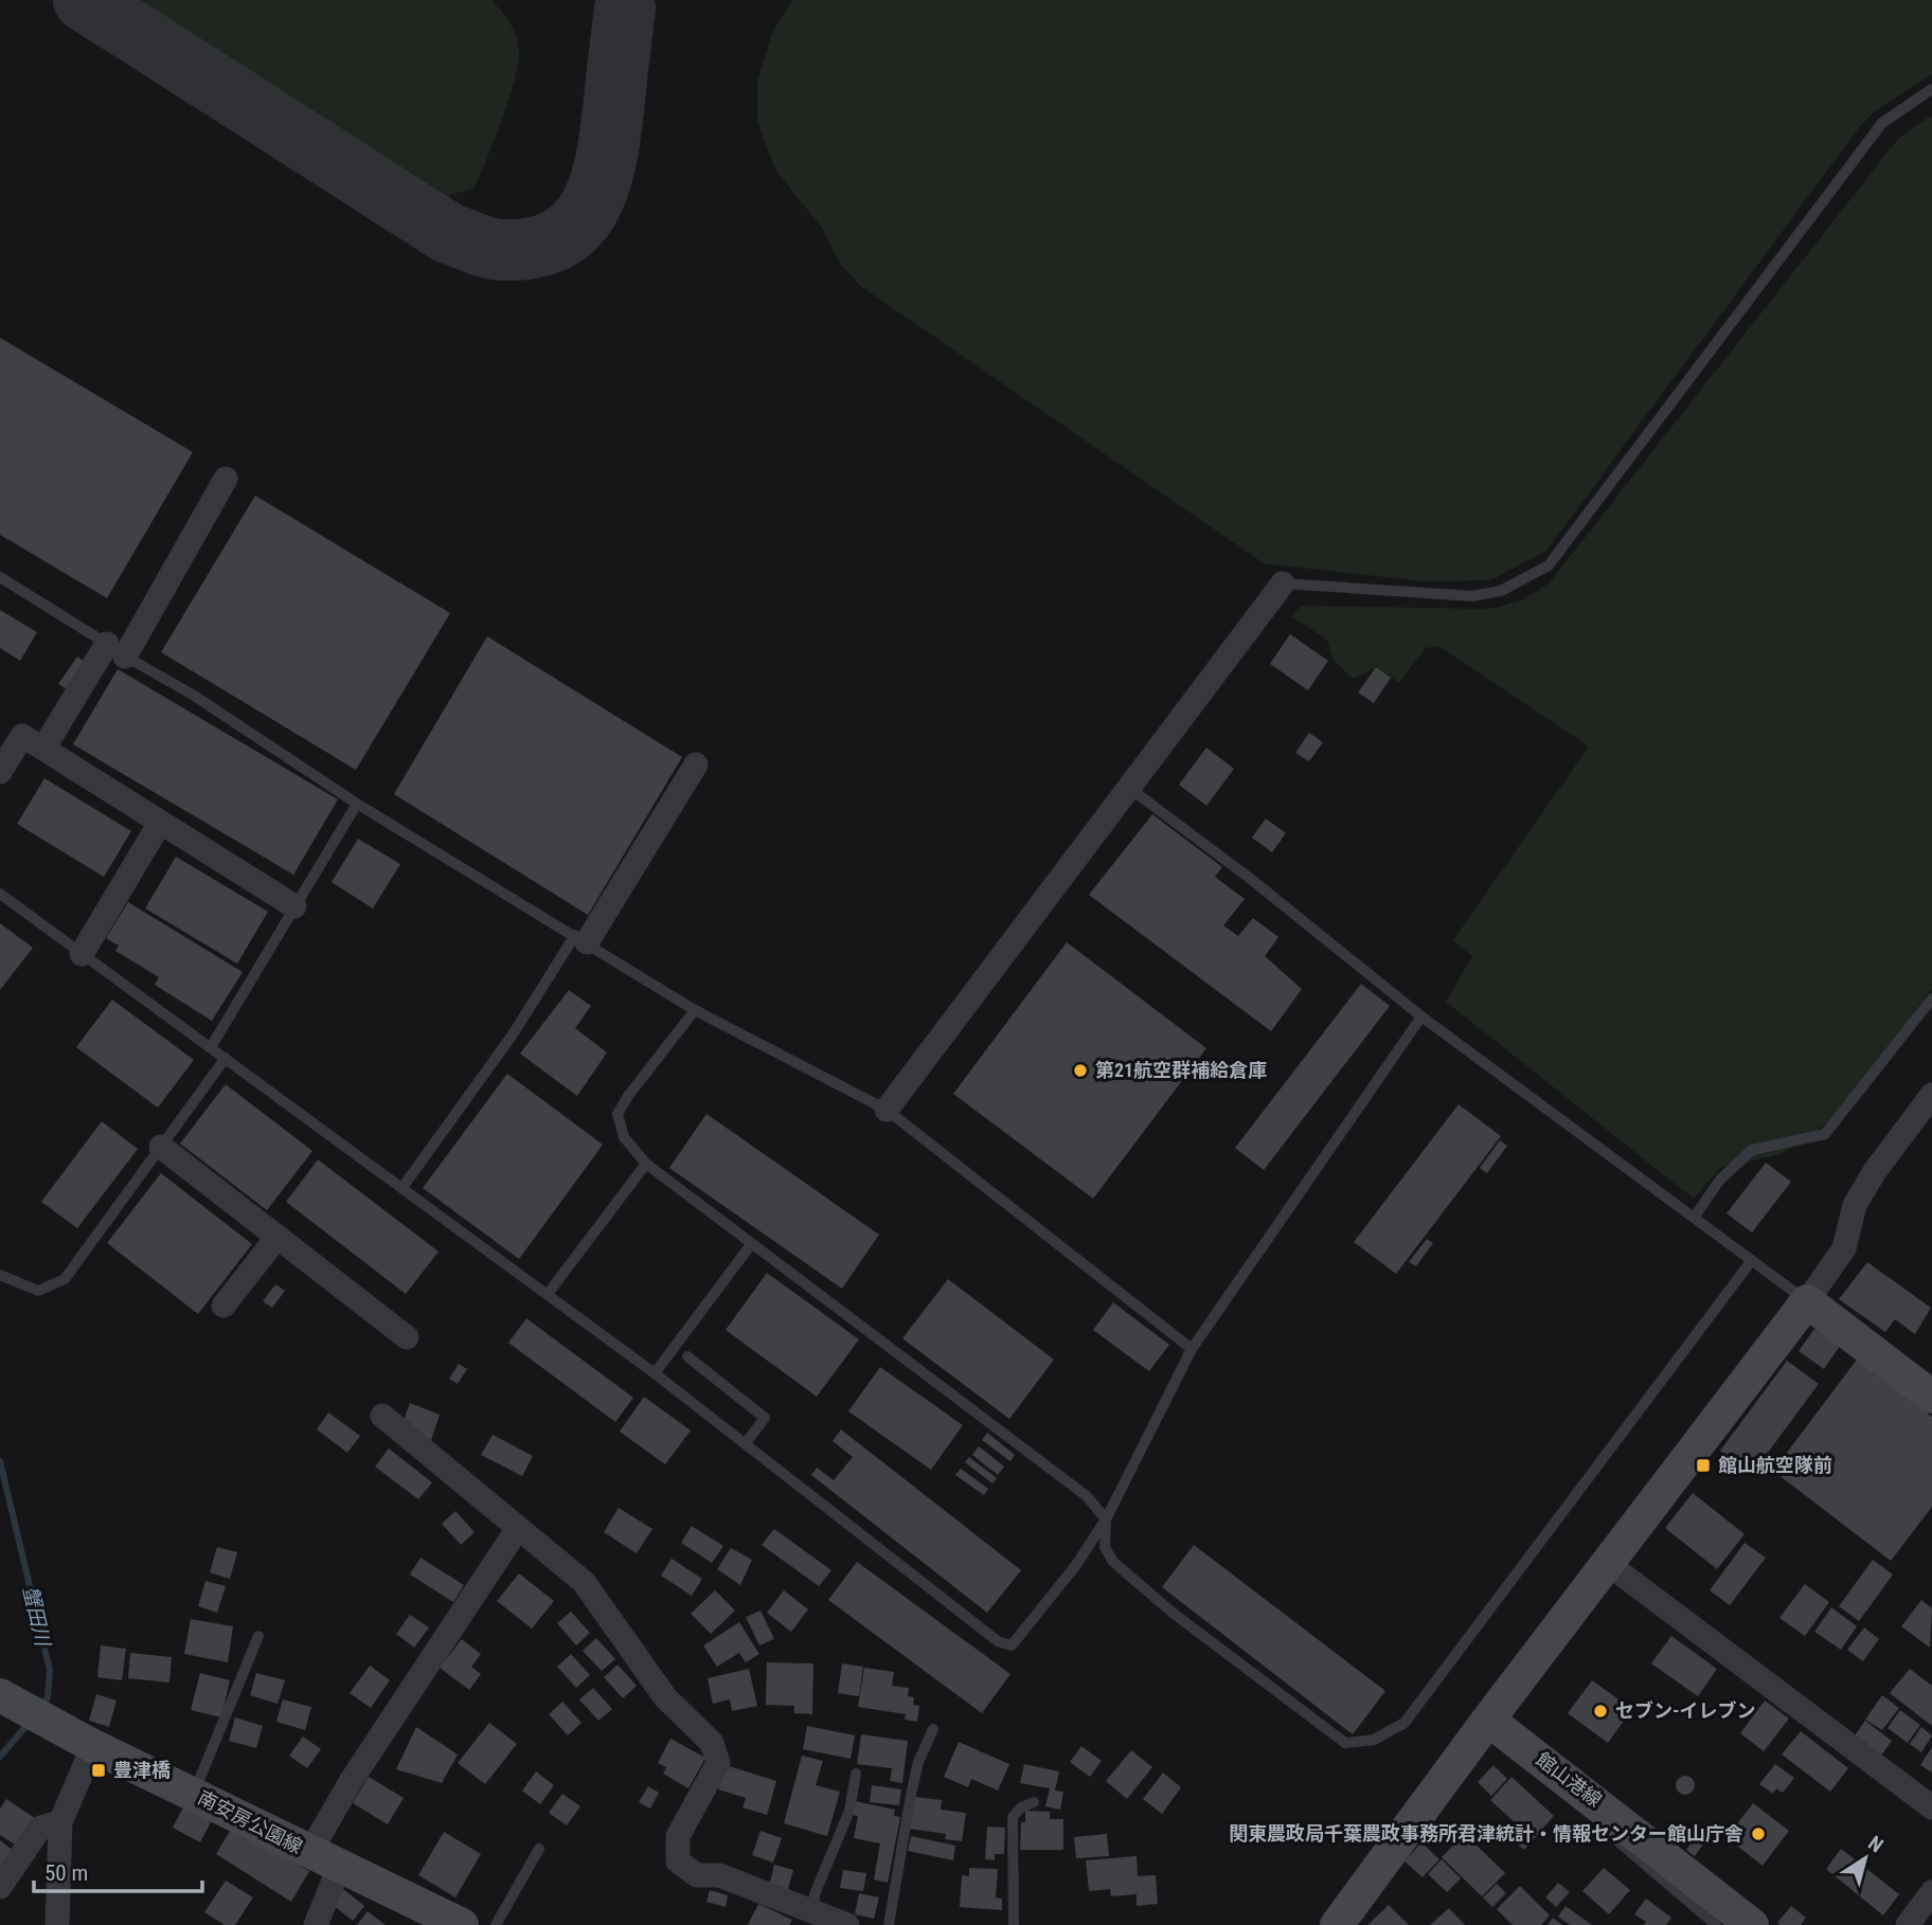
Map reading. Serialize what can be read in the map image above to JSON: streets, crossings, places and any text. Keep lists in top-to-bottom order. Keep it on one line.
{"streets":{"street":["館山港線","南安房公園線"]},"water":["蟹田川"],"places":{"other":["第21航空群補給倉庫","セブン-イレブン","関東農政局千葉農政事務所君津統計・情報センター館山庁舎"],"transit":["館山航空隊前","豊津橋"]},"scale_bar":"50 m","north":"top right"}
